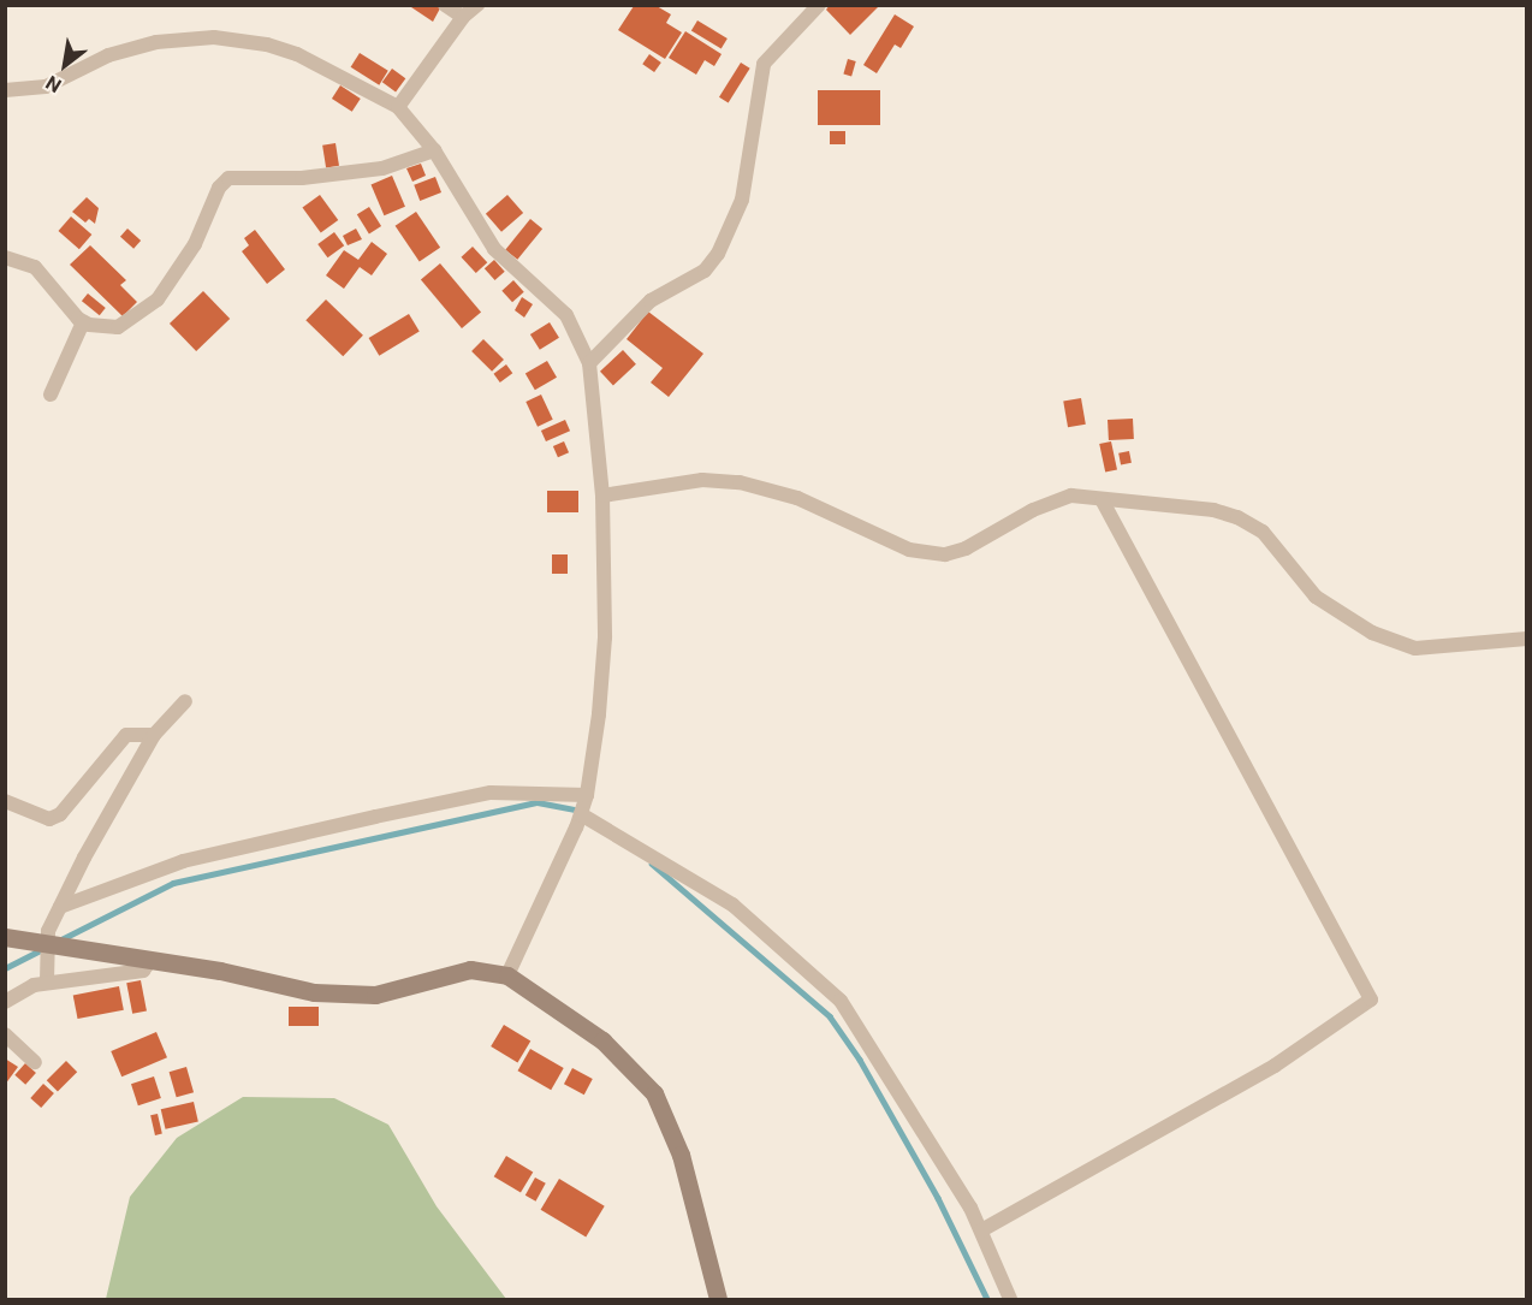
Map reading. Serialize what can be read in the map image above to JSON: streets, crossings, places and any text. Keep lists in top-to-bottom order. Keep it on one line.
{"north":"bottom left"}
